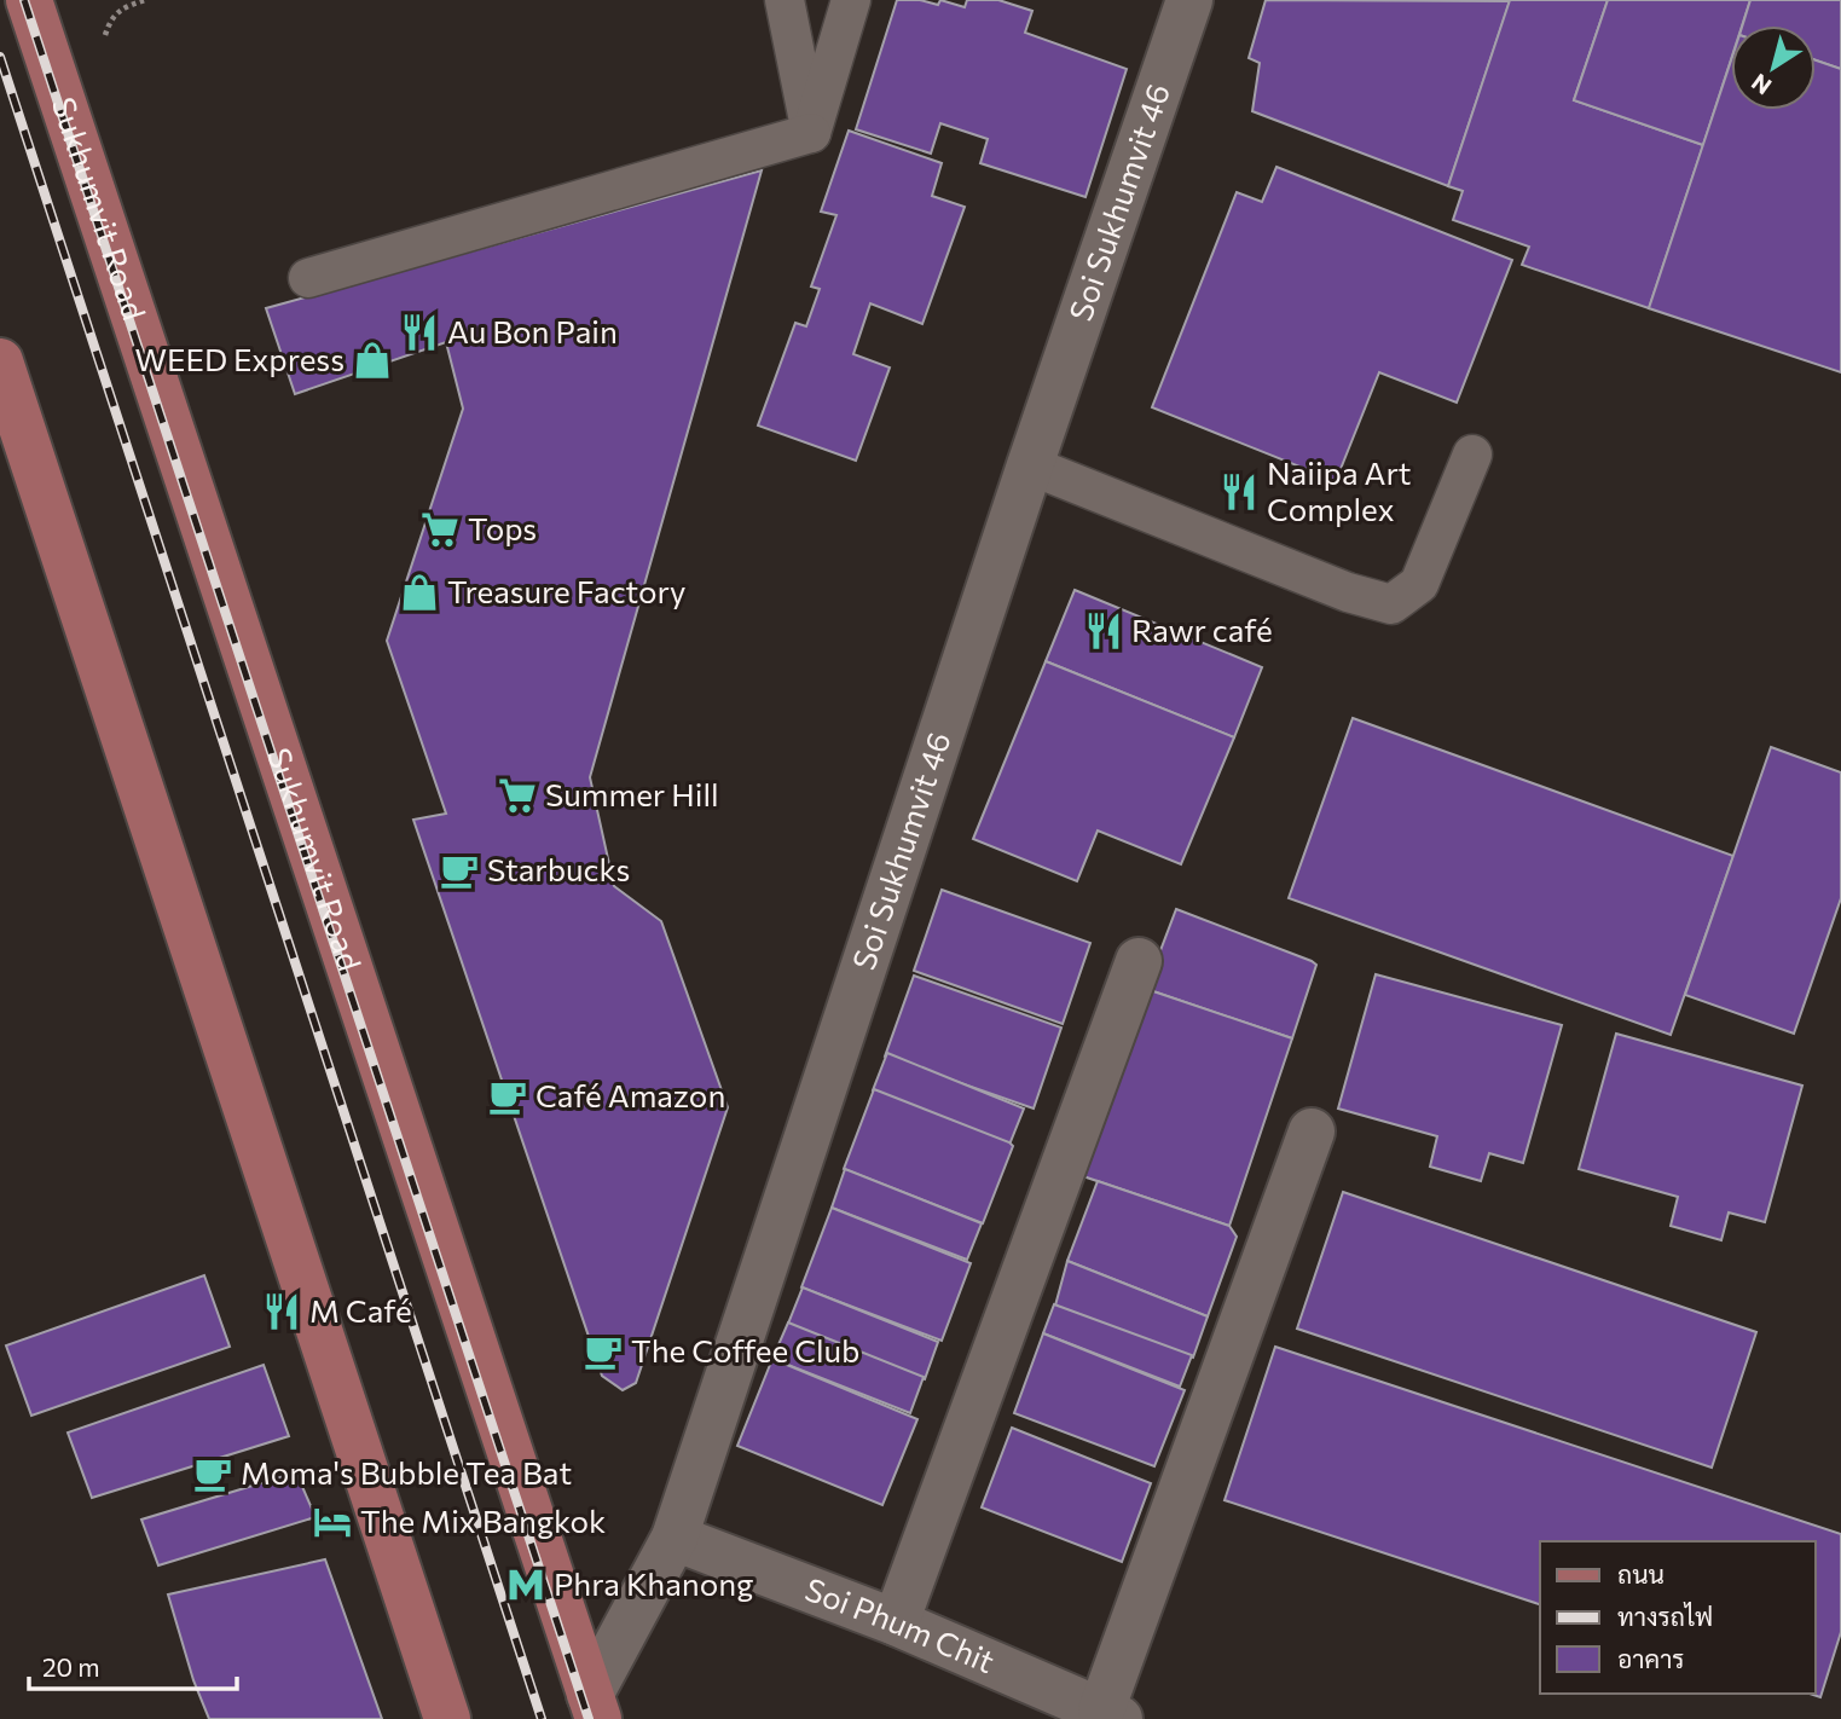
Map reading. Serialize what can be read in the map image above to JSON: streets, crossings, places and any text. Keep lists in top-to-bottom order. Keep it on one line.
{"streets":{"main road":["Sukhumvit Road"],"street":["Soi Sukhumvit 46","Soi Phum Chit"]},"crossings":[["Soi Sukhumvit 46","Sukhumvit Road"],["Soi Sukhumvit 46","Soi Phum Chit"]],"places":{"restaurant":["Au Bon Pain","Naiipa Art Complex","Rawr café","M Café"],"shop":["WEED Express","Treasure Factory"],"supermarket":["Tops","Summer Hill"],"cafe":["Starbucks","Café Amazon","The Coffee Club","Moma's Bubble Tea Bat"],"hotel":["The Mix Bangkok"],"metro station":["Phra Khanong"]},"legend":["ถนน","ทางรถไฟ","อาคาร"],"scale_bar":"20 m","north":"bottom left"}
